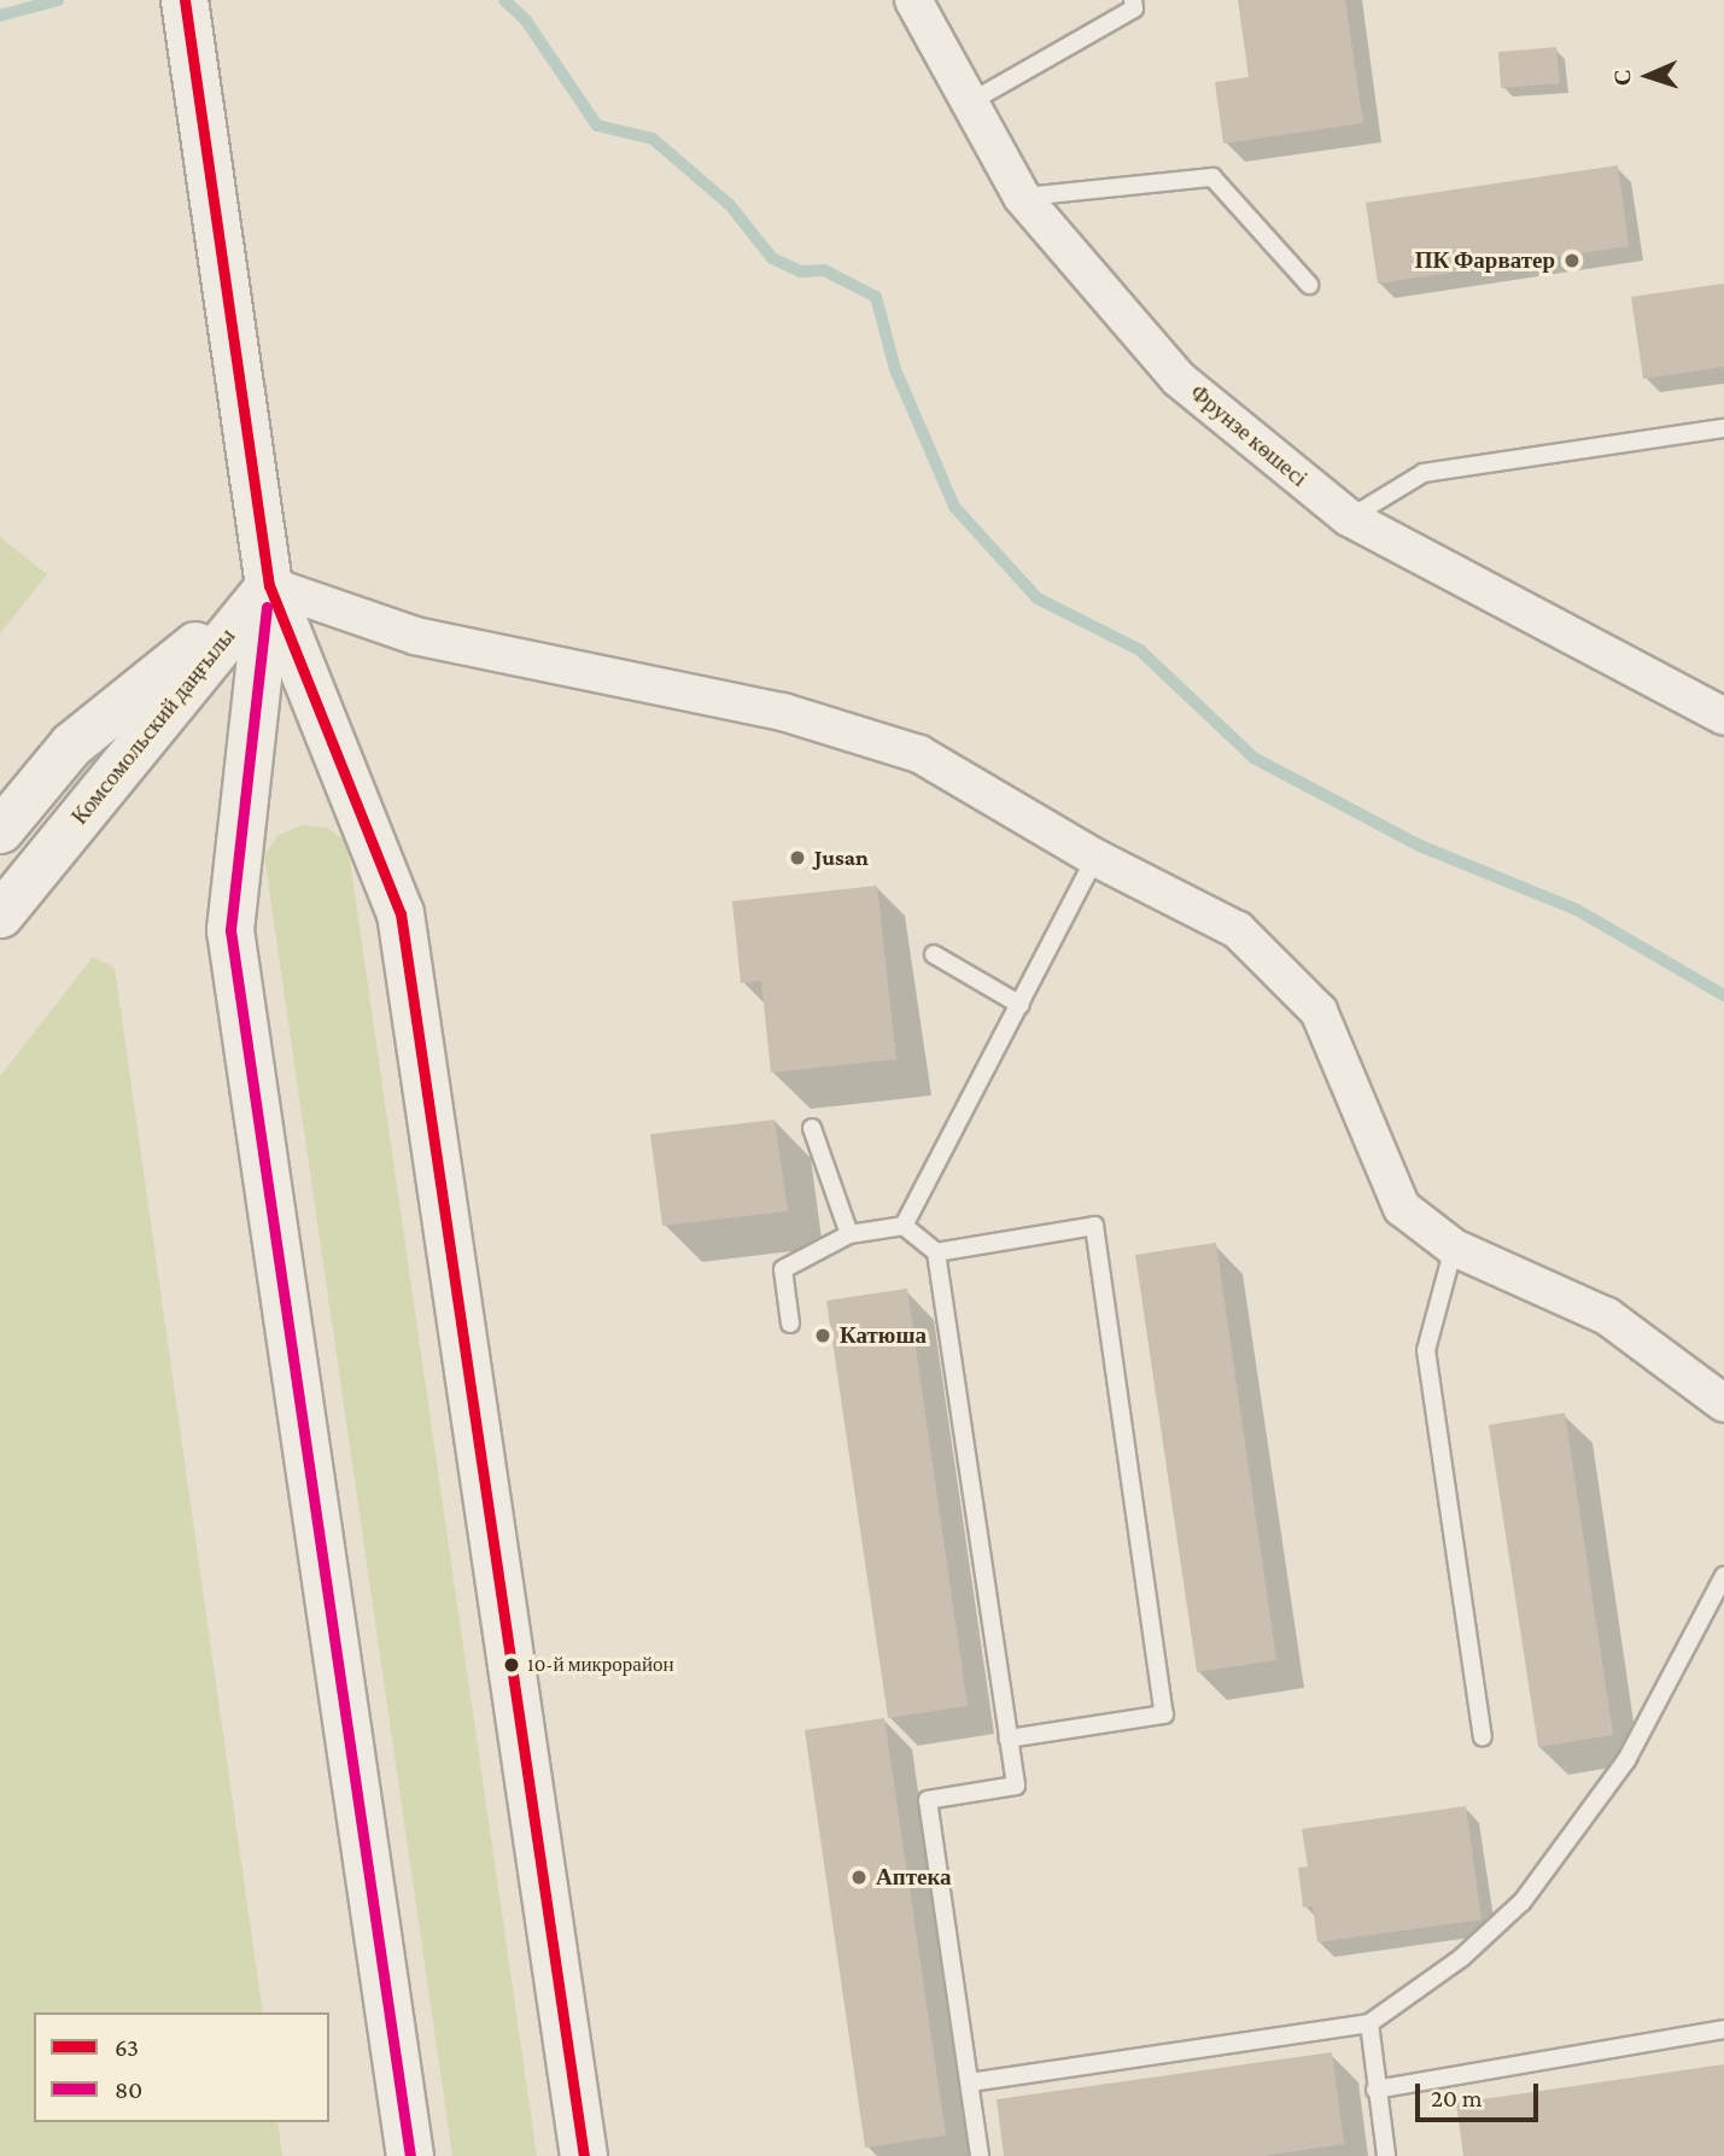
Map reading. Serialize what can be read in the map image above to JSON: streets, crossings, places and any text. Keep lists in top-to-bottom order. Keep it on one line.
{"streets":{"street":["Фрунзе көшесі","Комсомольский даңғылы"]},"places":["ПК Фарватер","Jusan","Катюша","10-й микрорайон","Аптека"],"lines":["transit line 63","transit line 80"],"legend":["63","80"],"scale_bar":"20 m","north":"left"}
